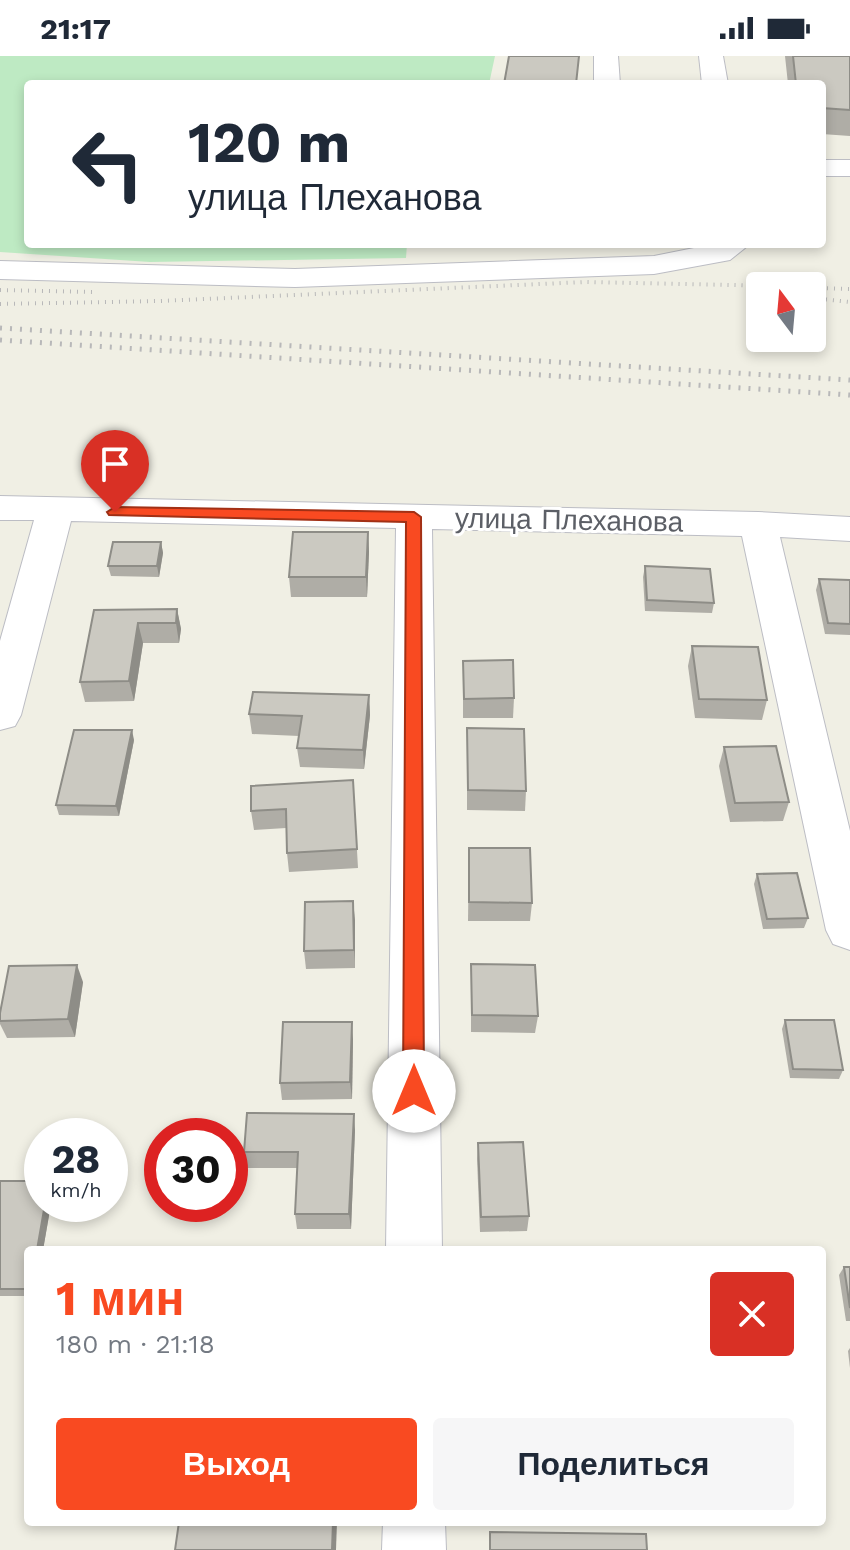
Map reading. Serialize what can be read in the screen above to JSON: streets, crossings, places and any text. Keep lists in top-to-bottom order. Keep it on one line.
{"streets":{"street":["улица Плеханова"]},"north":"top","page":{"status":"21:17","turn":["120 m","улица Плеханова"],"speed":"28 km/h","limit":"30","heading":["1 мин","180 m · 21:18"],"buttons":["Выход","Поделиться"]}}
